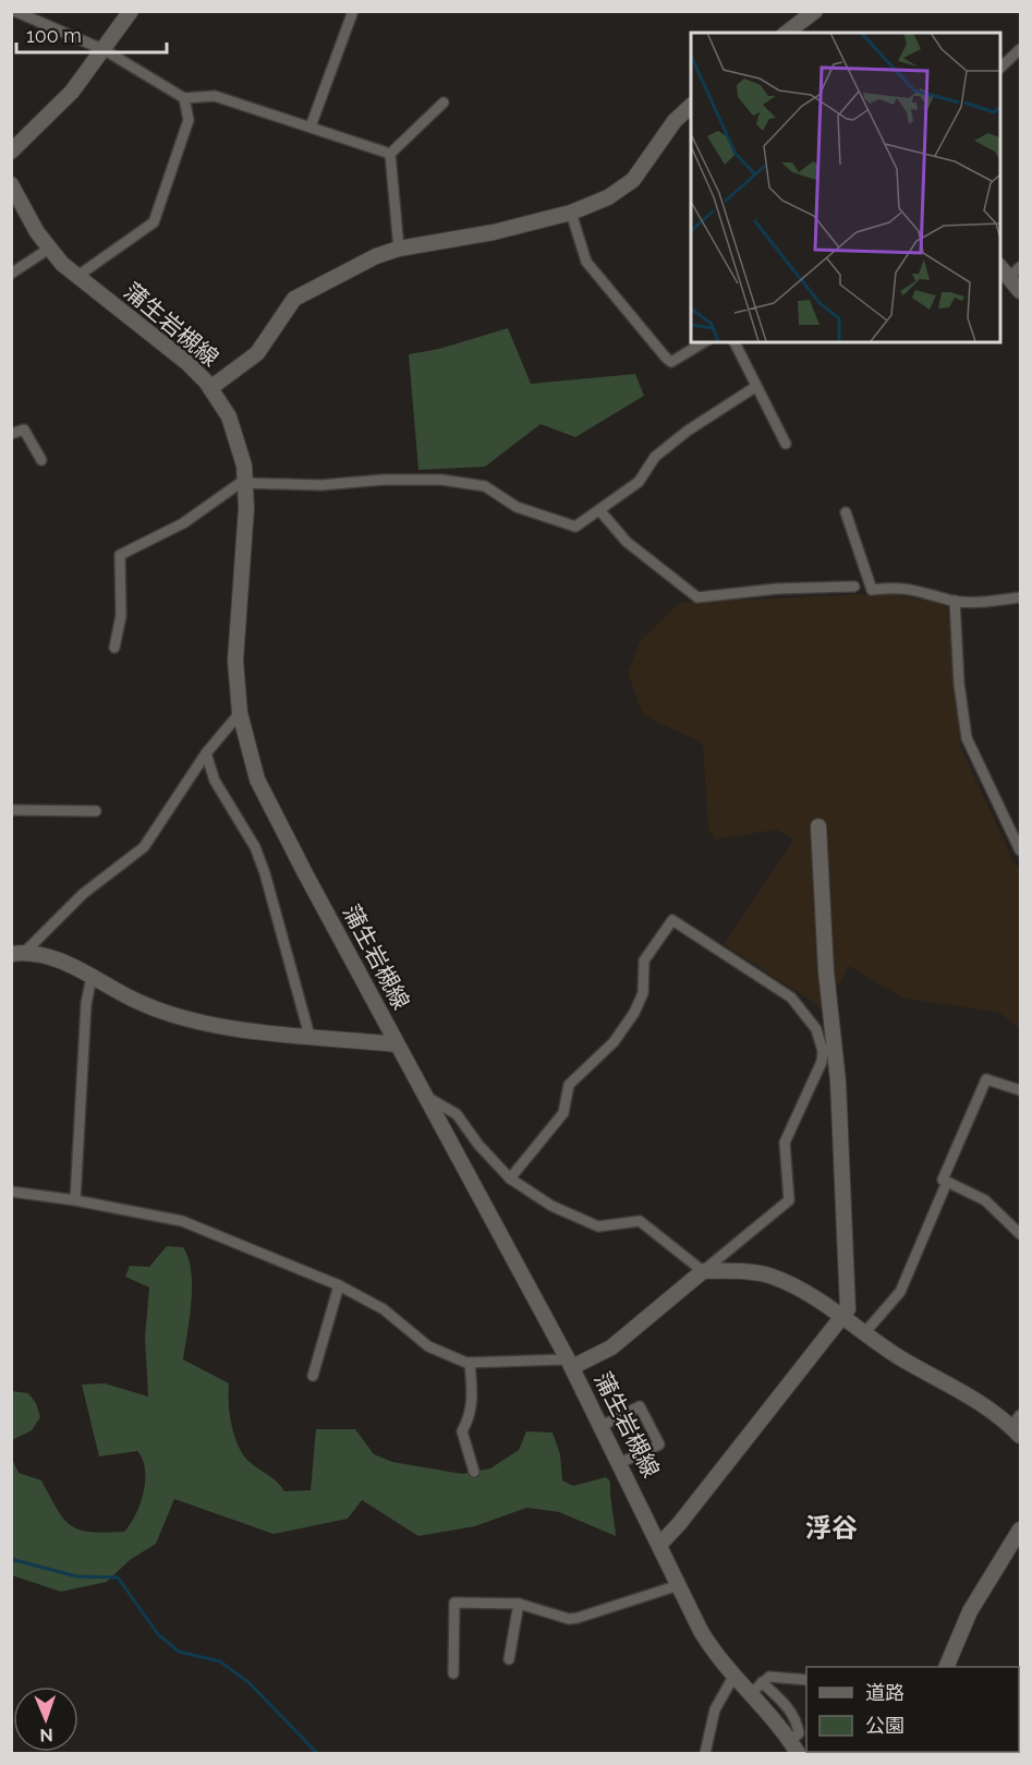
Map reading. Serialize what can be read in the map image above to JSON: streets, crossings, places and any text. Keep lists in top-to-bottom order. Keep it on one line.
{"streets":{"street":["蒲生岩槻線"]},"districts":["浮谷"],"legend":["道路","公園"],"scale_bar":"100 m","north":"bottom"}
